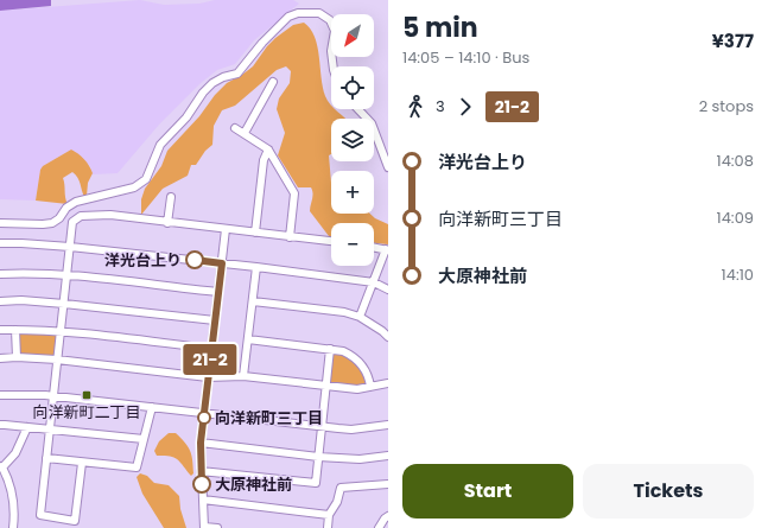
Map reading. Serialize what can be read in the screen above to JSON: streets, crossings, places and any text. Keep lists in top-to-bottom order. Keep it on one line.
{"places":{"other":["洋光台上り","向洋新町三丁目","大原神社前"],"transit":["向洋新町二丁目"]},"lines":["bus line 21-2"],"north":"bottom left","page":{"on_map":"21-2","heading":["5 min","14:05 – 14:10 · Bus","¥377"],"map_buttons":["+","−"],"legs":["3","21-2","2 stops"],"list":[{"name":"洋光台上り","value":"14:08"},{"name":"向洋新町三丁目","value":"14:09"},{"name":"大原神社前","value":"14:10"}],"buttons":["Start","Tickets"]}}
